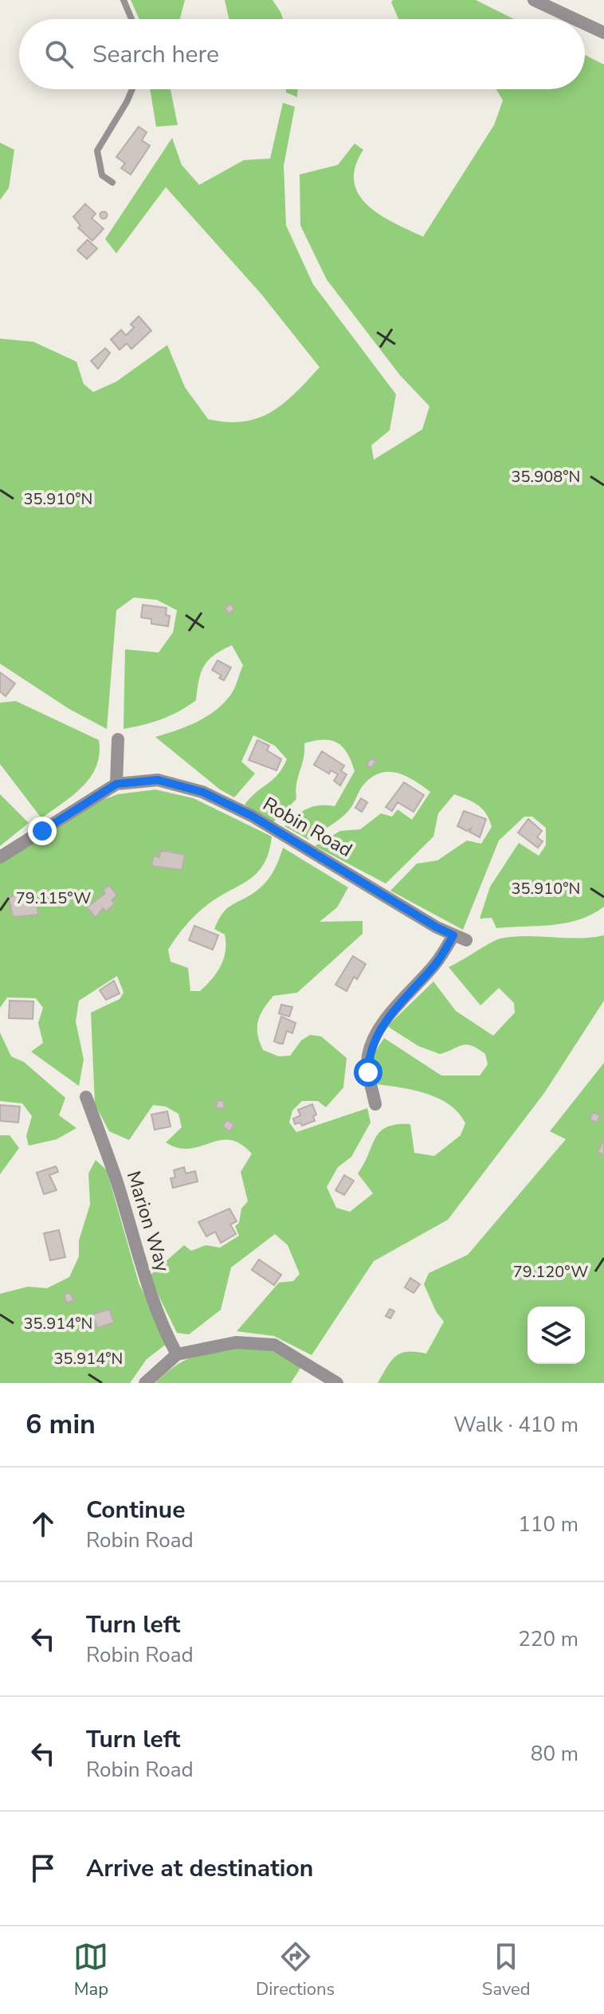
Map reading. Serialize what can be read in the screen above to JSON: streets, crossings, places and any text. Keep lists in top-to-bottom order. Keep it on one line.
{"streets":{"street":["Robin Road","Marion Way"]},"page":{"search":"Search here","heading":["6 min","Walk · 410 m"],"list":[["Continue","Robin Road","110 m"],["Turn left","Robin Road","220 m"],["Turn left","Robin Road","80 m"],"Arrive at destination"],"nav":["Map","Directions","Saved"]},"coordinates":["35.908°N","35.910°N","79.115°W","79.120°W","35.914°N"]}
